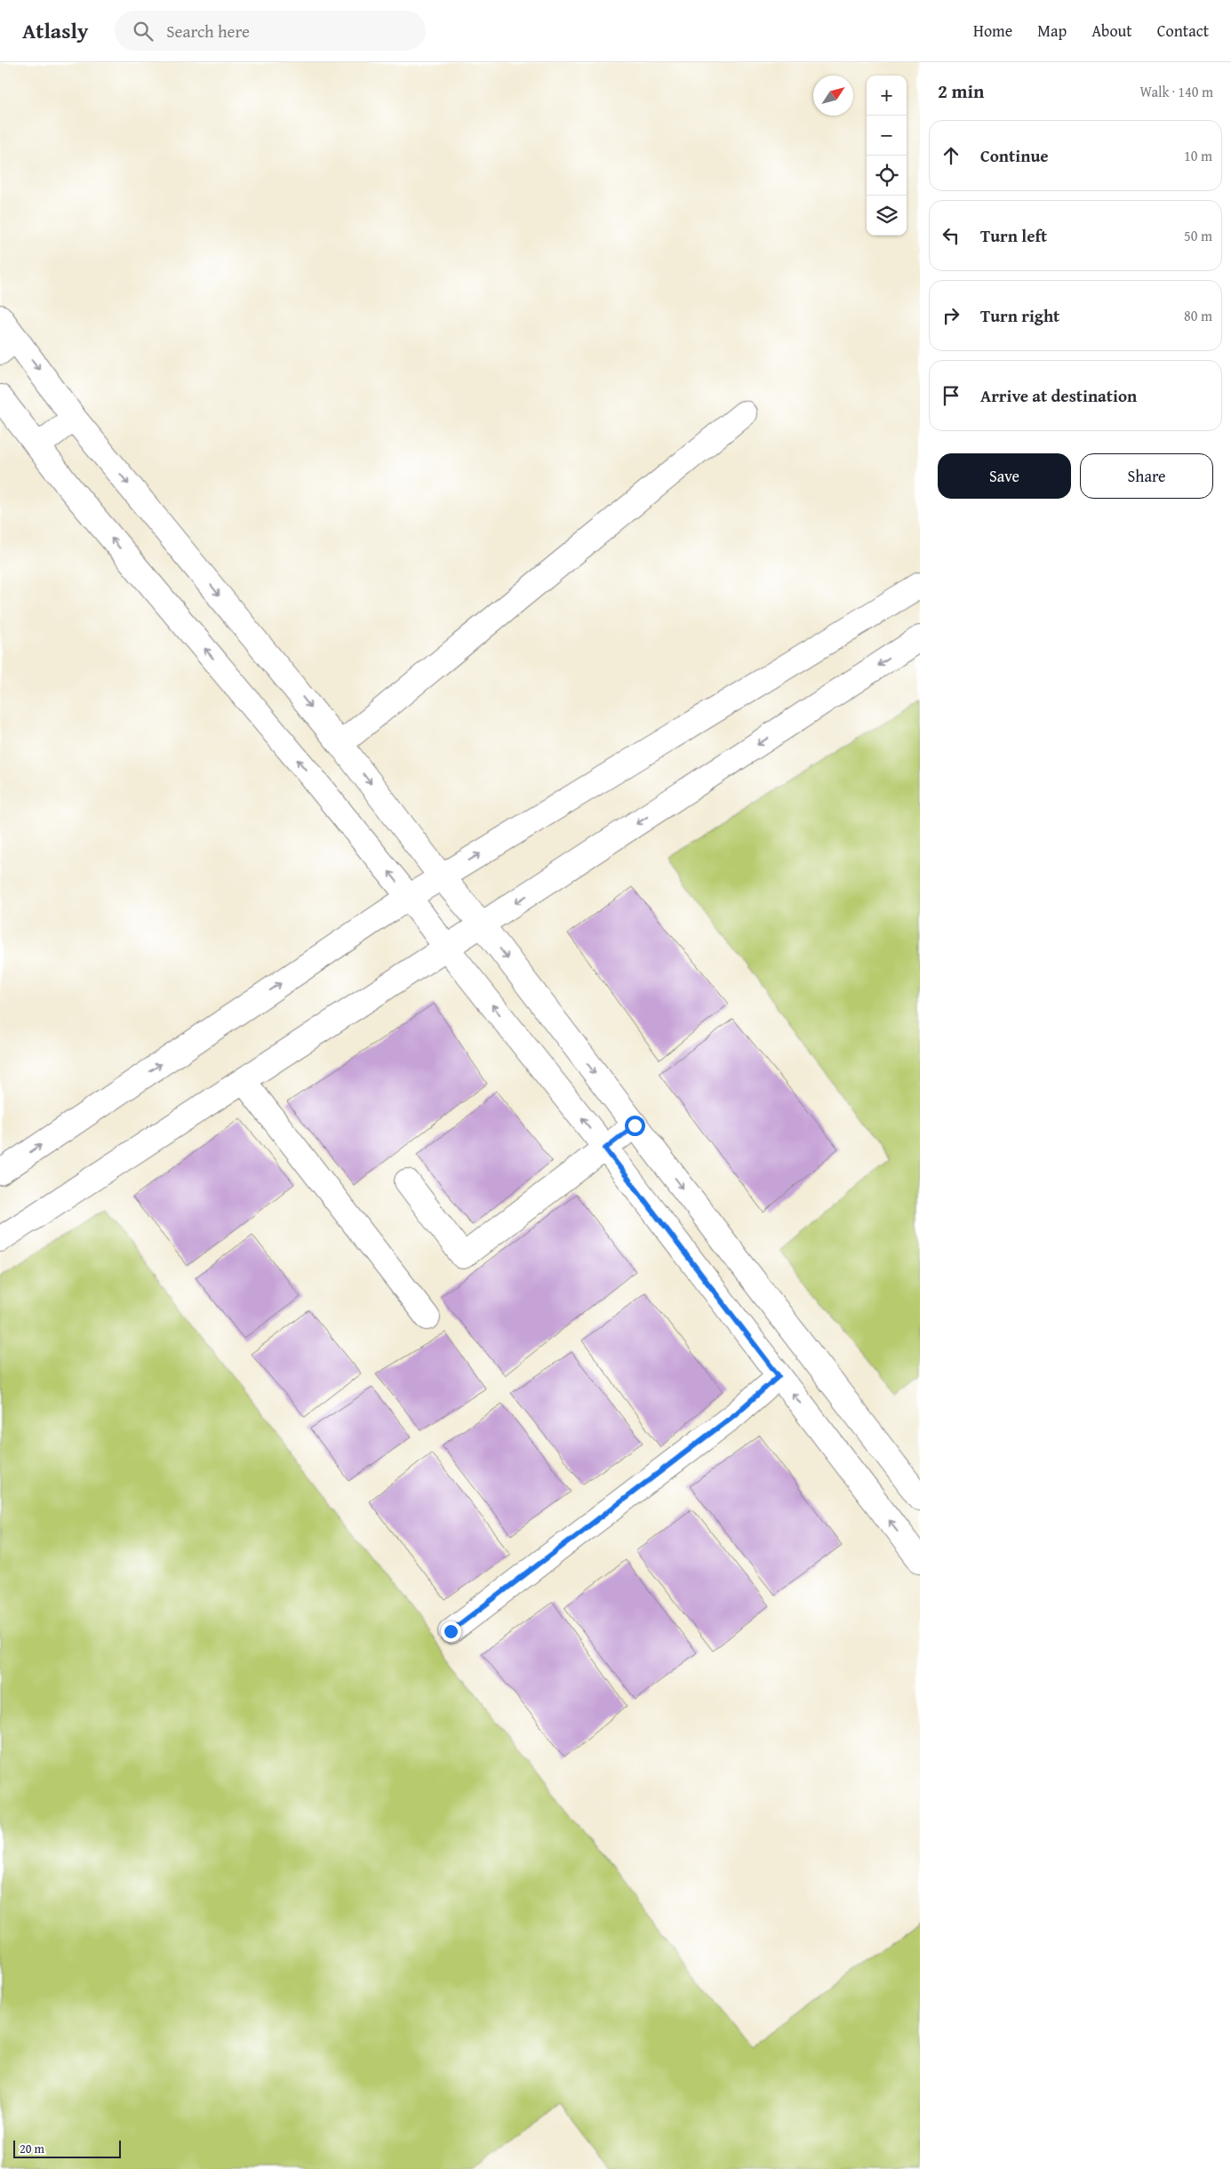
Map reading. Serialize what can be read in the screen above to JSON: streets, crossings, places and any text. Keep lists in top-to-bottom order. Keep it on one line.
{"scale_bar":"20 m","north":"top right","page":{"header":"Atlasly","search":"Search here","nav":["Home","Map","About","Contact"],"heading":["2 min","Walk · 140 m"],"map_buttons":["+","−"],"list":[["Continue","10 m"],["Turn left","50 m"],["Turn right","80 m"],"Arrive at destination"],"buttons":["Save","Share"],"scale":"20 m"}}
